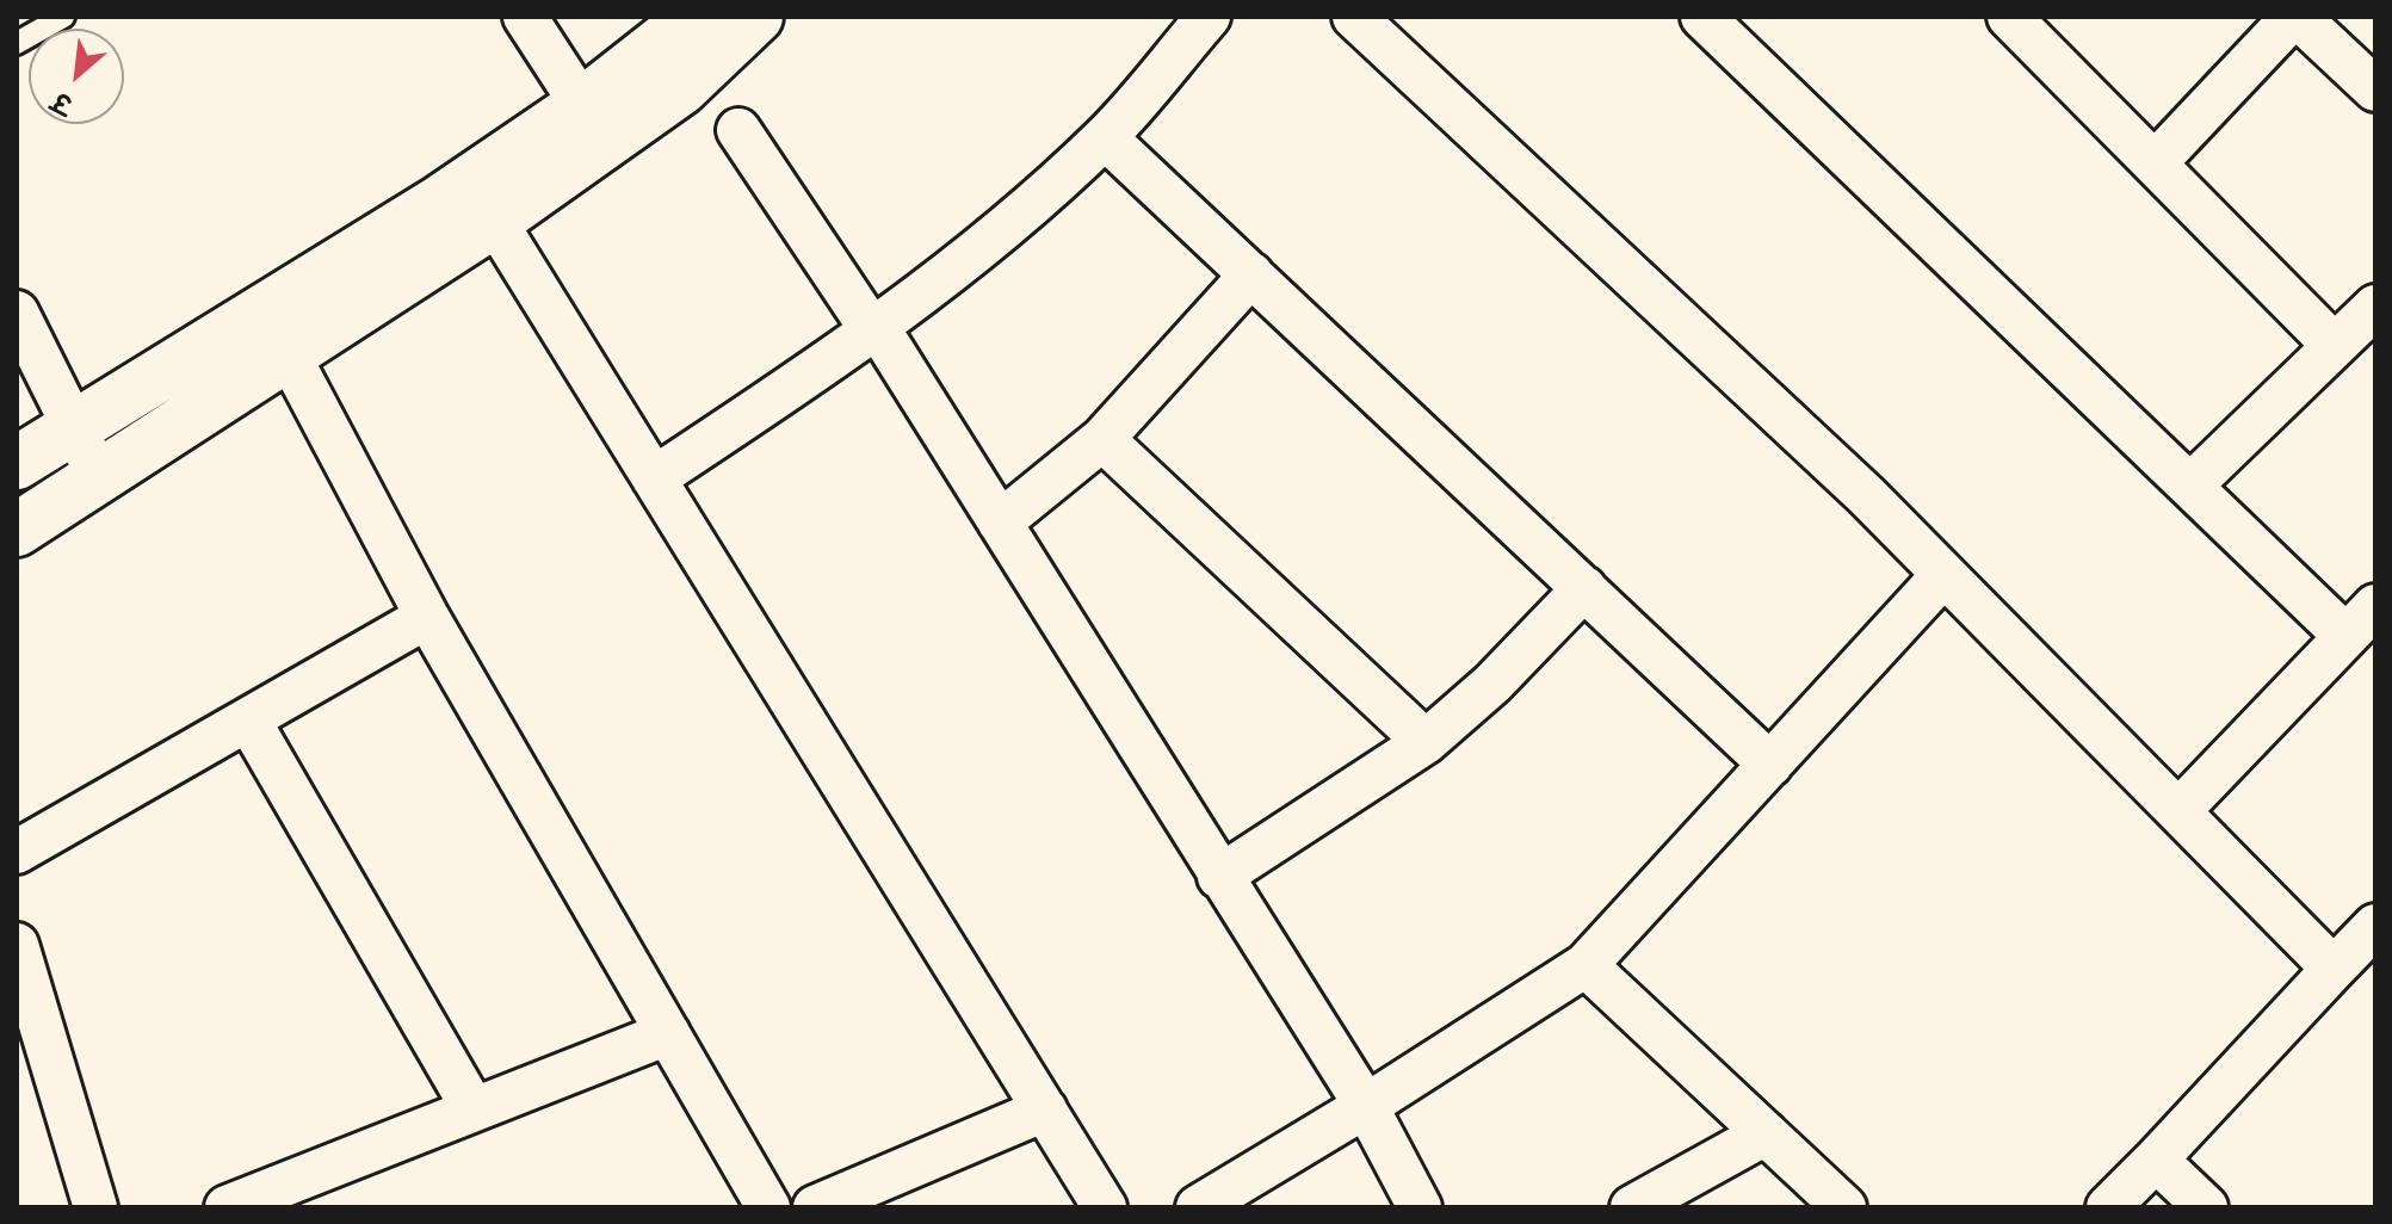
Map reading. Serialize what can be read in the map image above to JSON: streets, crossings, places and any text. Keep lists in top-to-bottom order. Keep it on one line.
{"north":"bottom left"}
